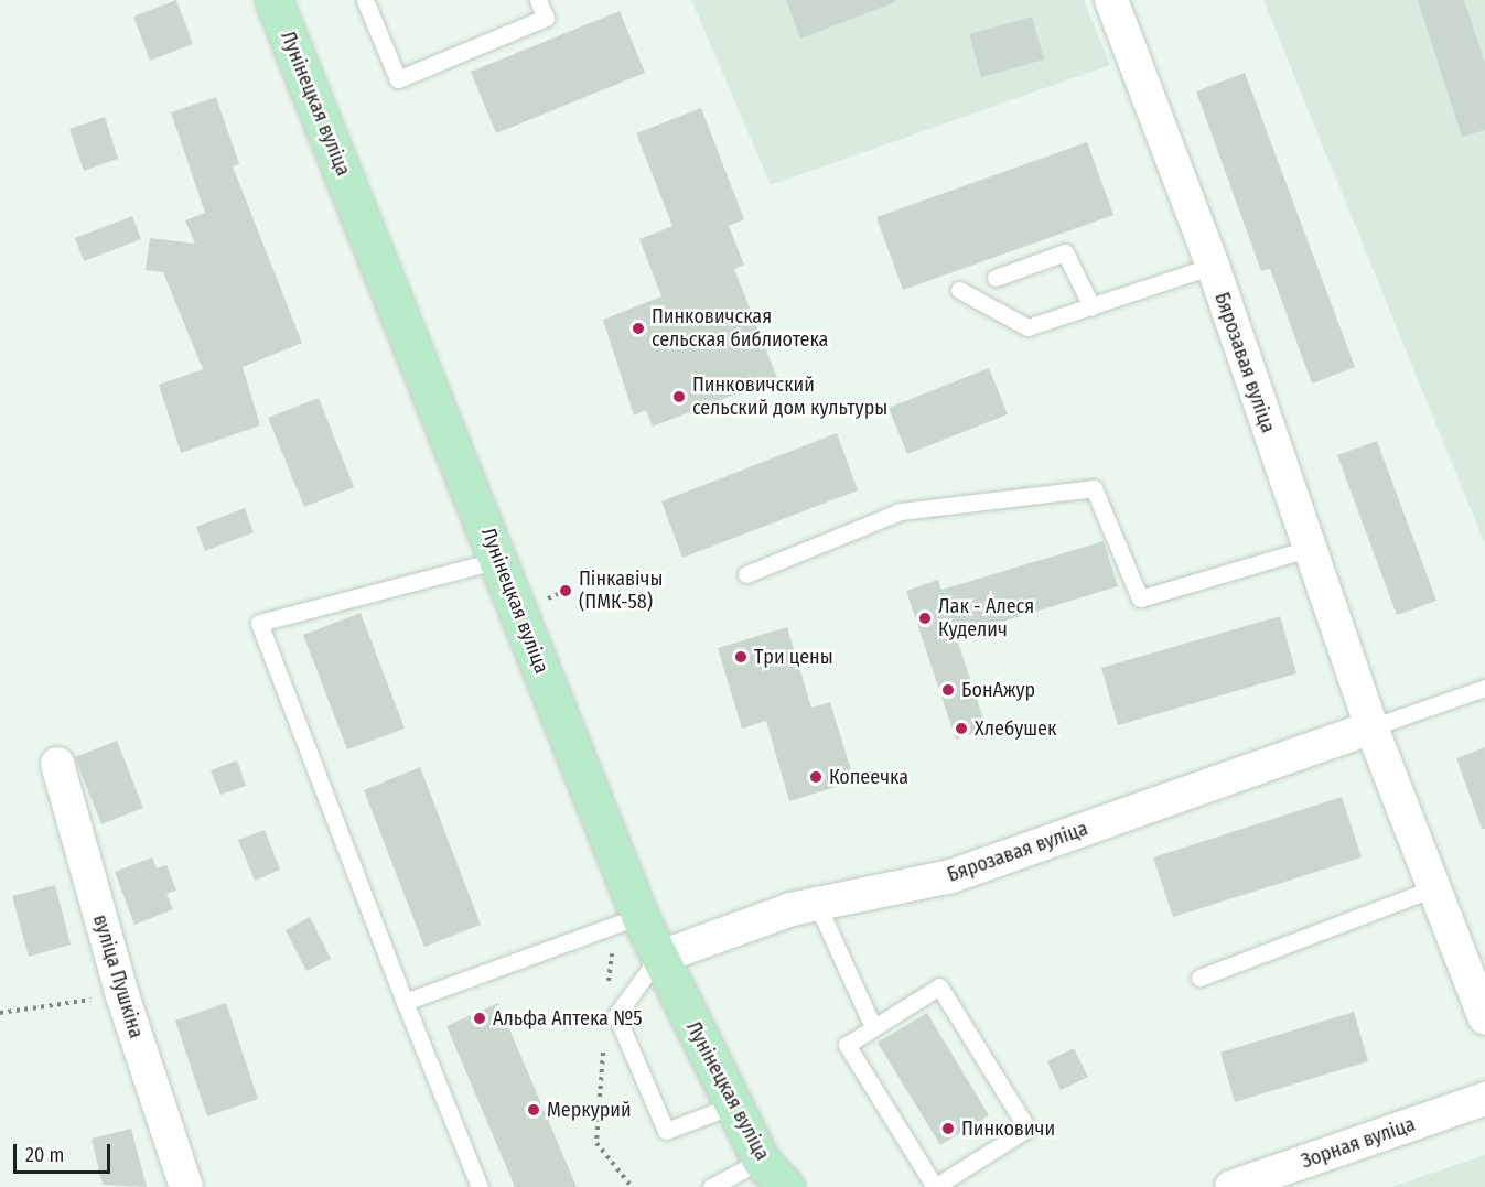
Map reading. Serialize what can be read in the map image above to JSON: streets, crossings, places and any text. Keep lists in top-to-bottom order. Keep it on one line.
{"streets":{"main road":["Лунінецкая вуліца"],"street":["Бярозавая вуліца","вуліца Пушкіна","Зорная вуліца"]},"crossings":[["Лунінецкая вуліца","Бярозавая вуліца"]],"places":["Пинковичская сельская библиотека","Пинковичский сельский дом культуры","Пінкавічы (ПМК-58)","Лак - Алеся Куделич","Три цены","БонАжур","Хлебушек","Копеечка","Альфа Аптека №5","Меркурий","Пинковичи"],"scale_bar":"20 m"}
